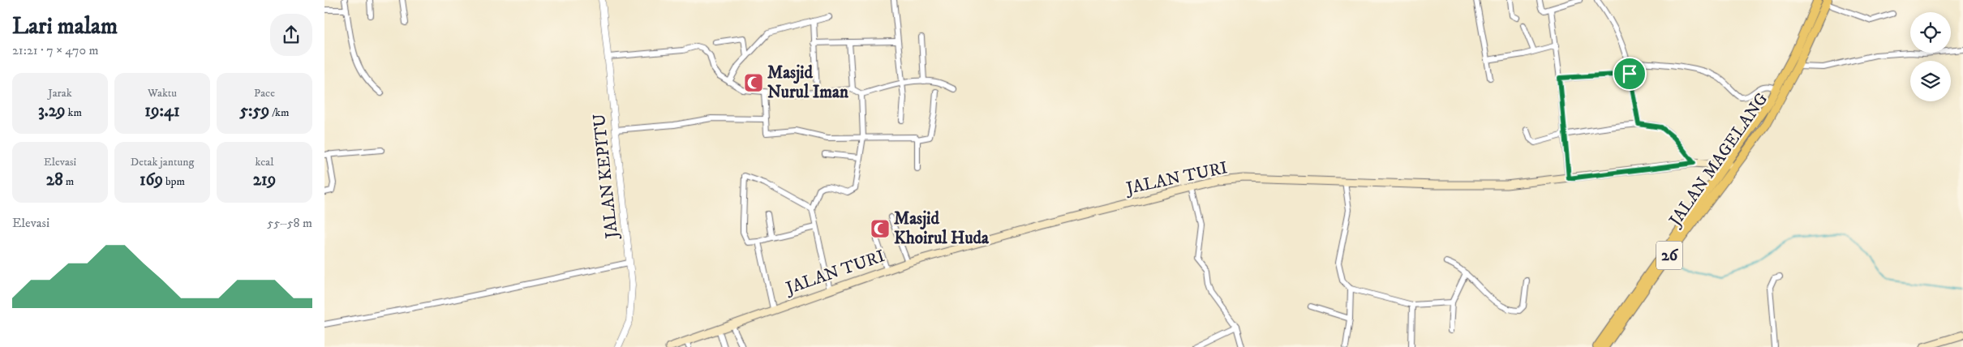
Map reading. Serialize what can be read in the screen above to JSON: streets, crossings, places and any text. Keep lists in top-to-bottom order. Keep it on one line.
{"streets":{"highway":["JALAN MAGELANG","26"],"main road":["JALAN TURI"],"street":["JALAN KEPITU"]},"crossings":[["JALAN MAGELANG","JALAN TURI"]],"places":{"mosque":["Masjid Nurul Iman","Masjid Khoirul Huda"]},"page":{"heading":["Lari malam","21:21 · 7 × 470 m"],"stats":[["Jarak","3.29 km"],["Waktu","19:41"],["Pace","5:59 /km"],["Elevasi","28 m"],["Detak jantung","169 bpm"],["kcal","219"]],"chart":["Elevasi","55–58 m"]}}
